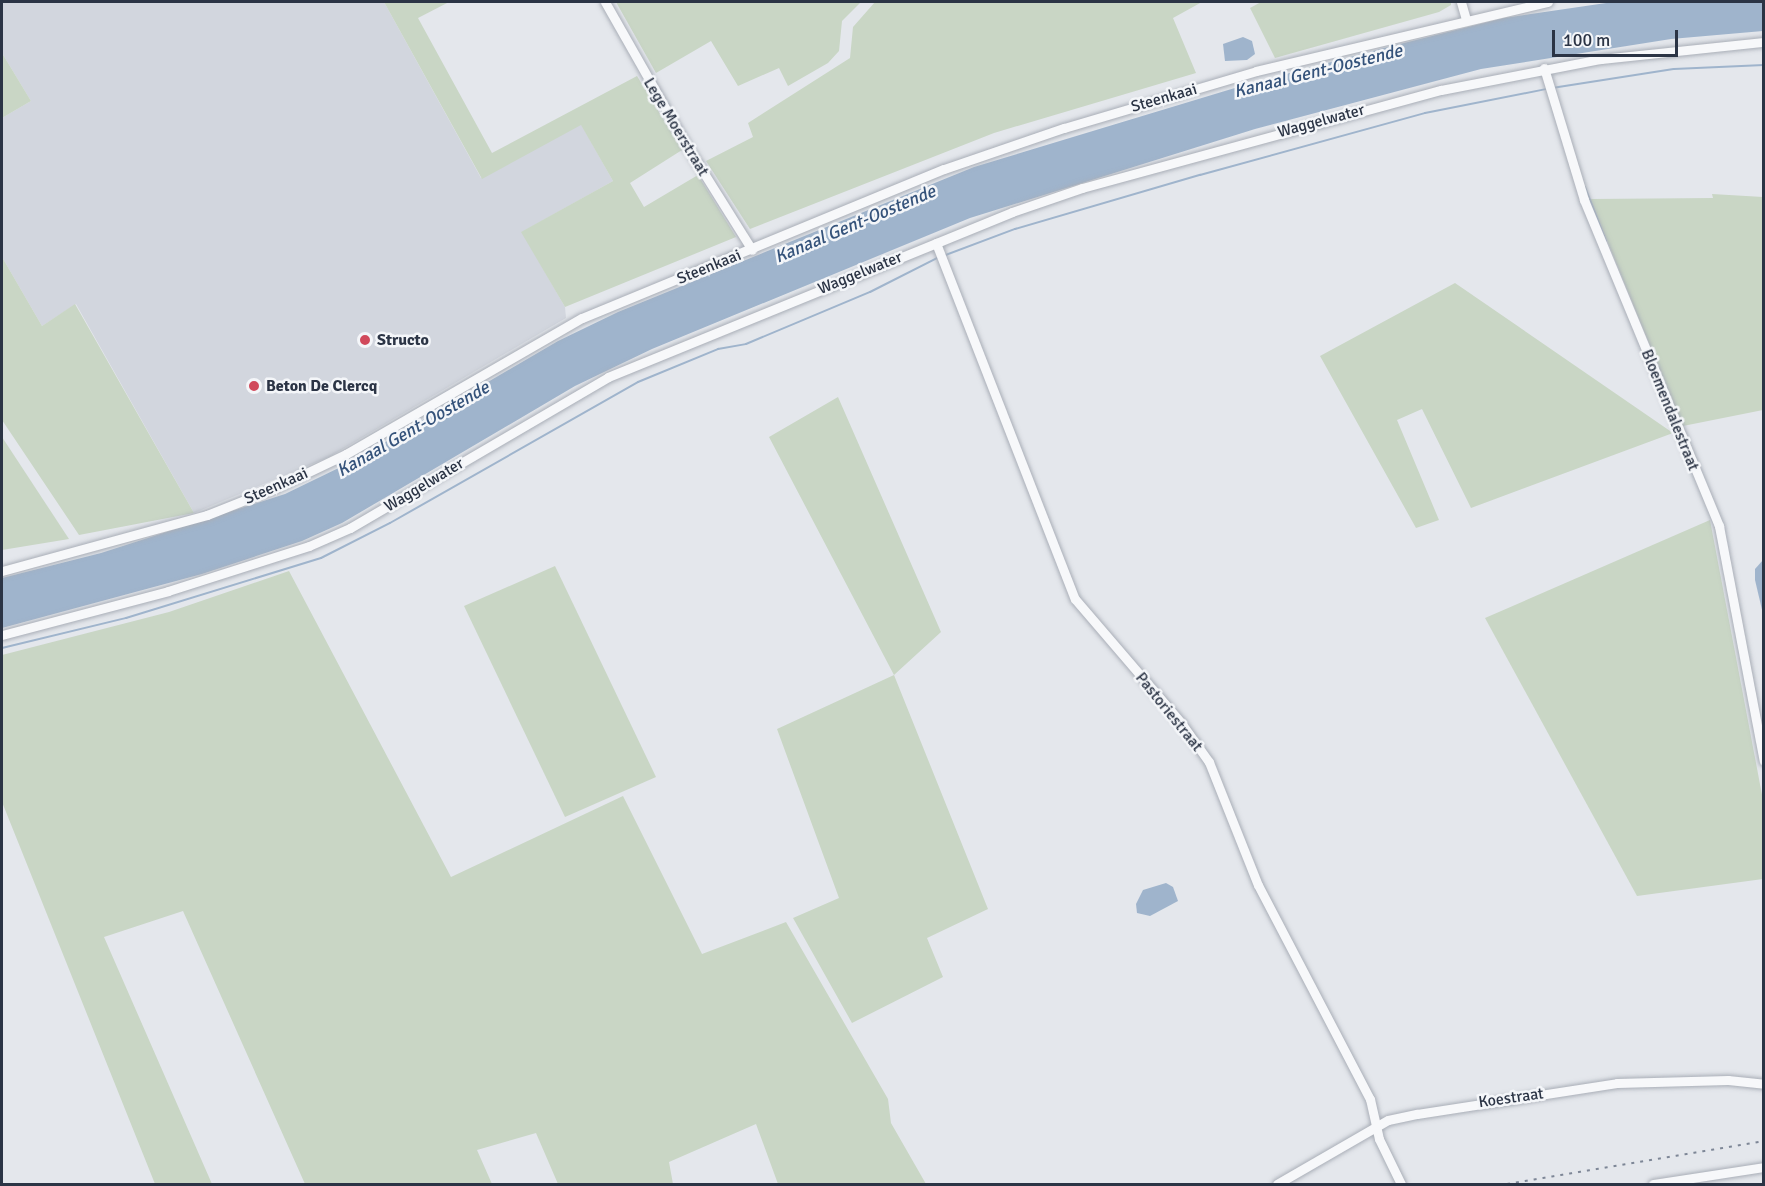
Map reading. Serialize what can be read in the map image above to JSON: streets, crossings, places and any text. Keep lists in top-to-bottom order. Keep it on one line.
{"streets":{"street":["Steenkaai","Waggelwater","Lege Moerstraat","Bloemendalestraat","Pastoriestraat","Koestraat"]},"crossings":[["Steenkaai","Lege Moerstraat"],["Waggelwater","Bloemendalestraat"],["Waggelwater","Pastoriestraat"],["Pastoriestraat","Koestraat"]],"water":["Kanaal Gent-Oostende"],"places":["Structo","Beton De Clercq"],"scale_bar":"100 m"}
